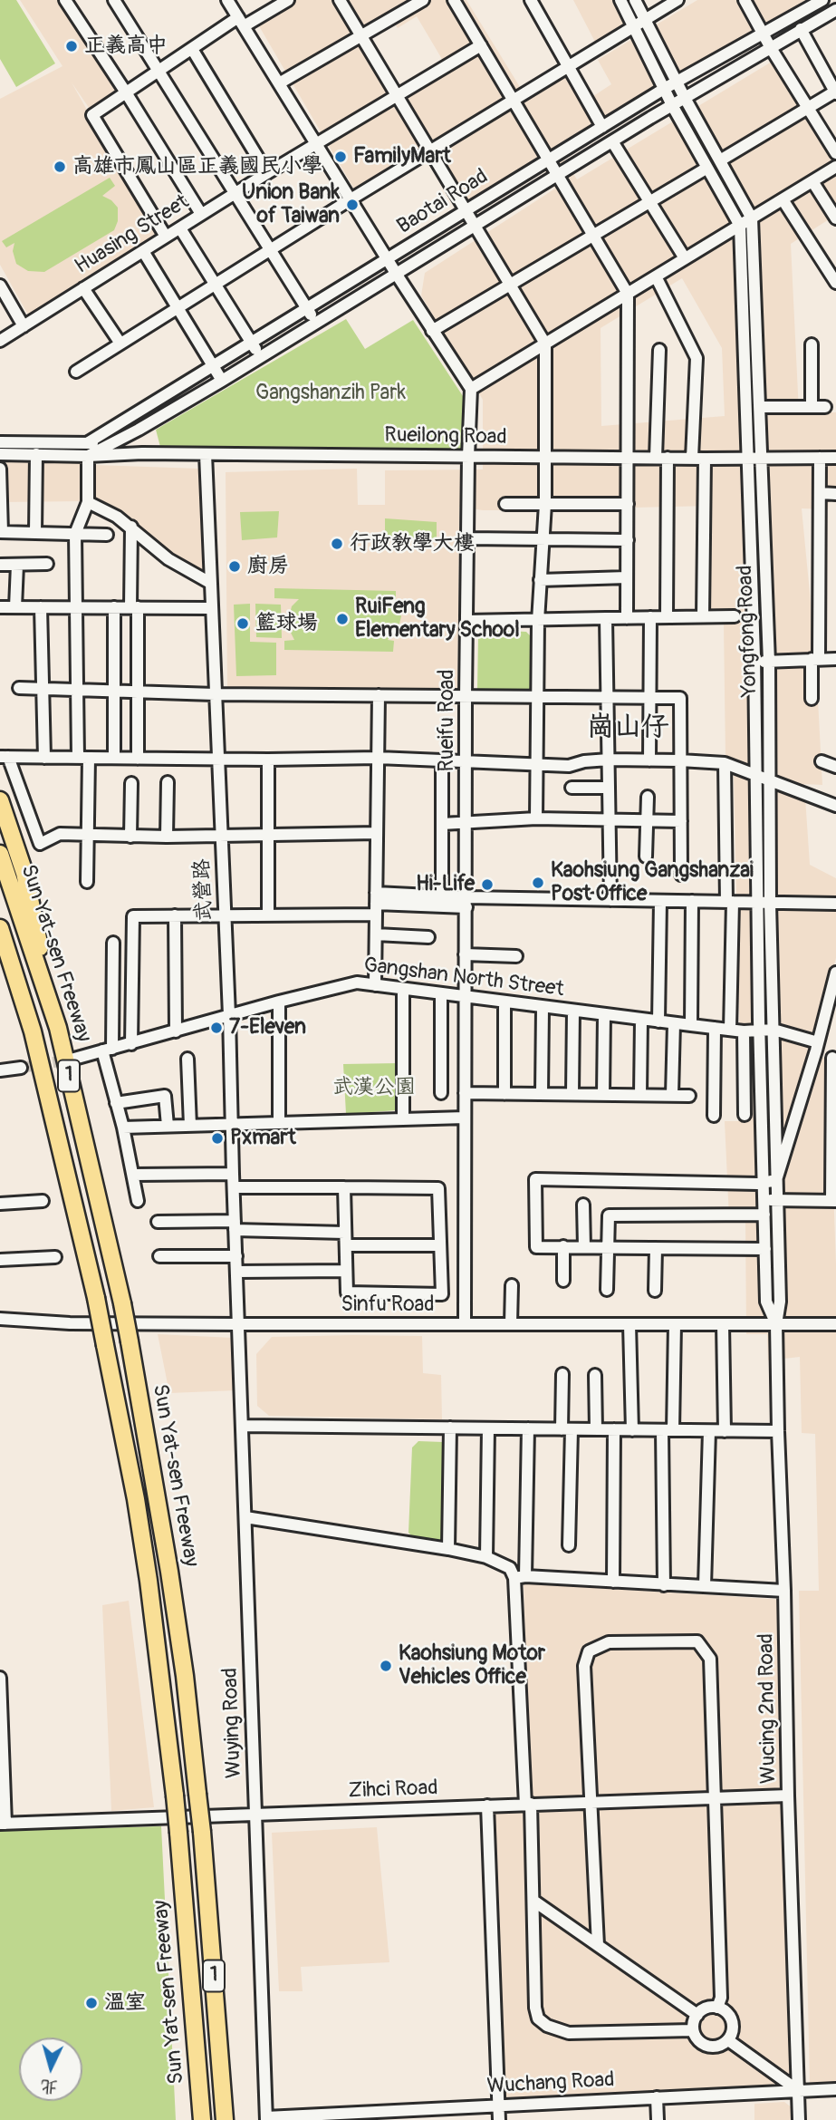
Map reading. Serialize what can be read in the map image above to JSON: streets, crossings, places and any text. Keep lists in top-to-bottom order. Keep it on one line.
{"streets":{"highway":["Sun Yat-sen Freeway","1"],"street":["Baotai Road","Huasing Street","Rueilong Road","Yongfong Road","Rueifu Road","武營路","Gangshan North Street","Sinfu Road","Wucing 2nd Road","Wuying Road","Zihci Road","Wuchang Road"]},"crossings":[["Baotai Road","Rueilong Road"],["Baotai Road","Yongfong Road"],["Rueilong Road","Yongfong Road"],["Rueilong Road","Rueifu Road"],["Rueilong Road","武營路"],["Yongfong Road","Gangshan North Street"],["Yongfong Road","Wucing 2nd Road"],["Rueifu Road","Gangshan North Street"],["Rueifu Road","Sinfu Road"],["武營路","Gangshan North Street"],["武營路","Sinfu Road"],["武營路","Wuying Road"],["Gangshan North Street","Wucing 2nd Road"],["Sinfu Road","Wucing 2nd Road"],["Sinfu Road","Wuying Road"],["Wucing 2nd Road","Zihci Road"],["Wucing 2nd Road","Wuchang Road"],["Wuying Road","Zihci Road"],["Wuying Road","Wuchang Road"]],"districts":["崗山仔"],"parks":["Gangshanzih Park","武漢公園"],"places":["正義高中","FamilyMart","高雄市鳳山區正義國民小學","Union Bank of Taiwan","行政教學大樓","廚房","RuiFeng Elementary School","籃球場","Kaohsiung Gangshanzai Post Office","Hi-Life","7-Eleven","Pxmart","Kaohsiung Motor Vehicles Office","溫室"],"north":"bottom"}
